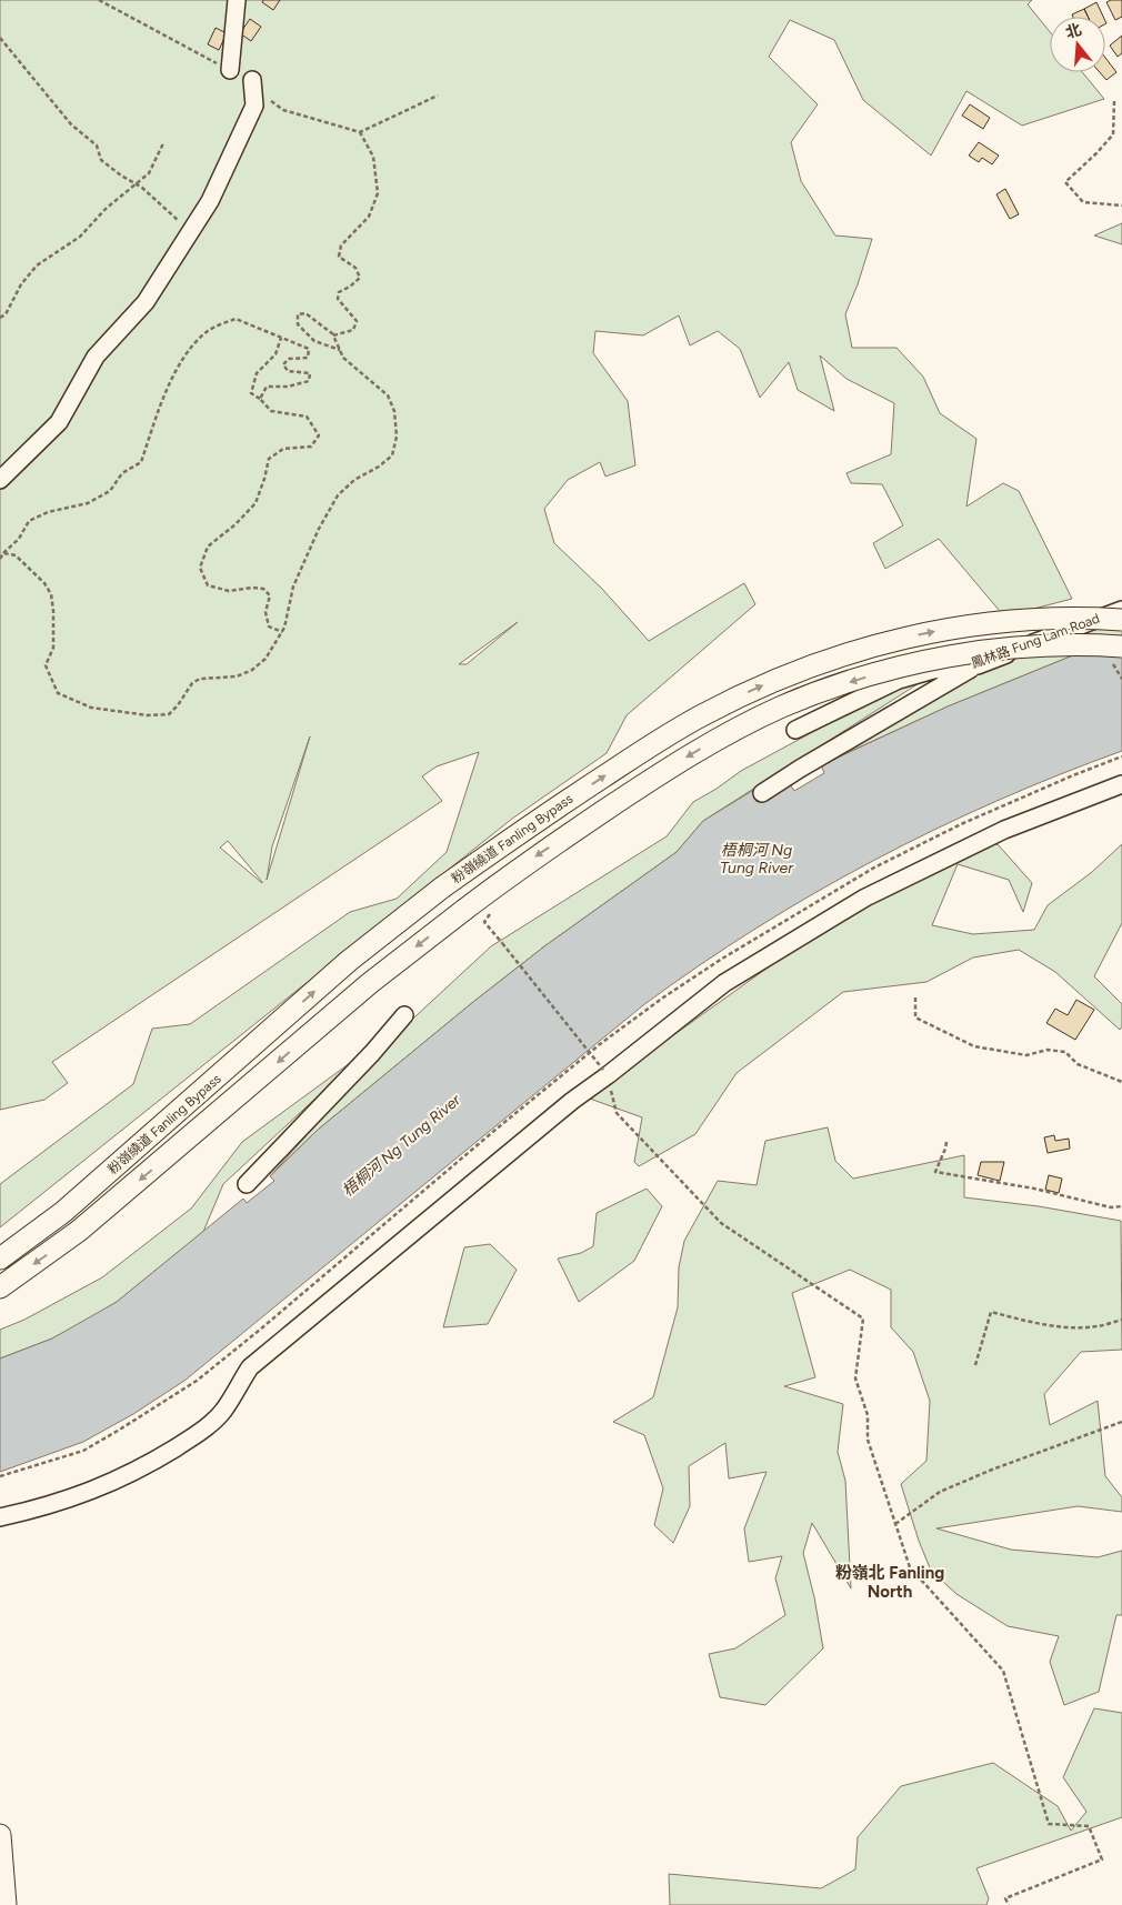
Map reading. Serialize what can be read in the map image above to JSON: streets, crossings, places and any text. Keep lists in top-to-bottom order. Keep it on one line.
{"streets":{"main road":["粉嶺繞道 Fanling Bypass"],"lane":["鳳林路 Fung Lam Road"]},"districts":["粉嶺北 Fanling North"],"water":["梧桐河 Ng Tung River"],"north":"top"}
